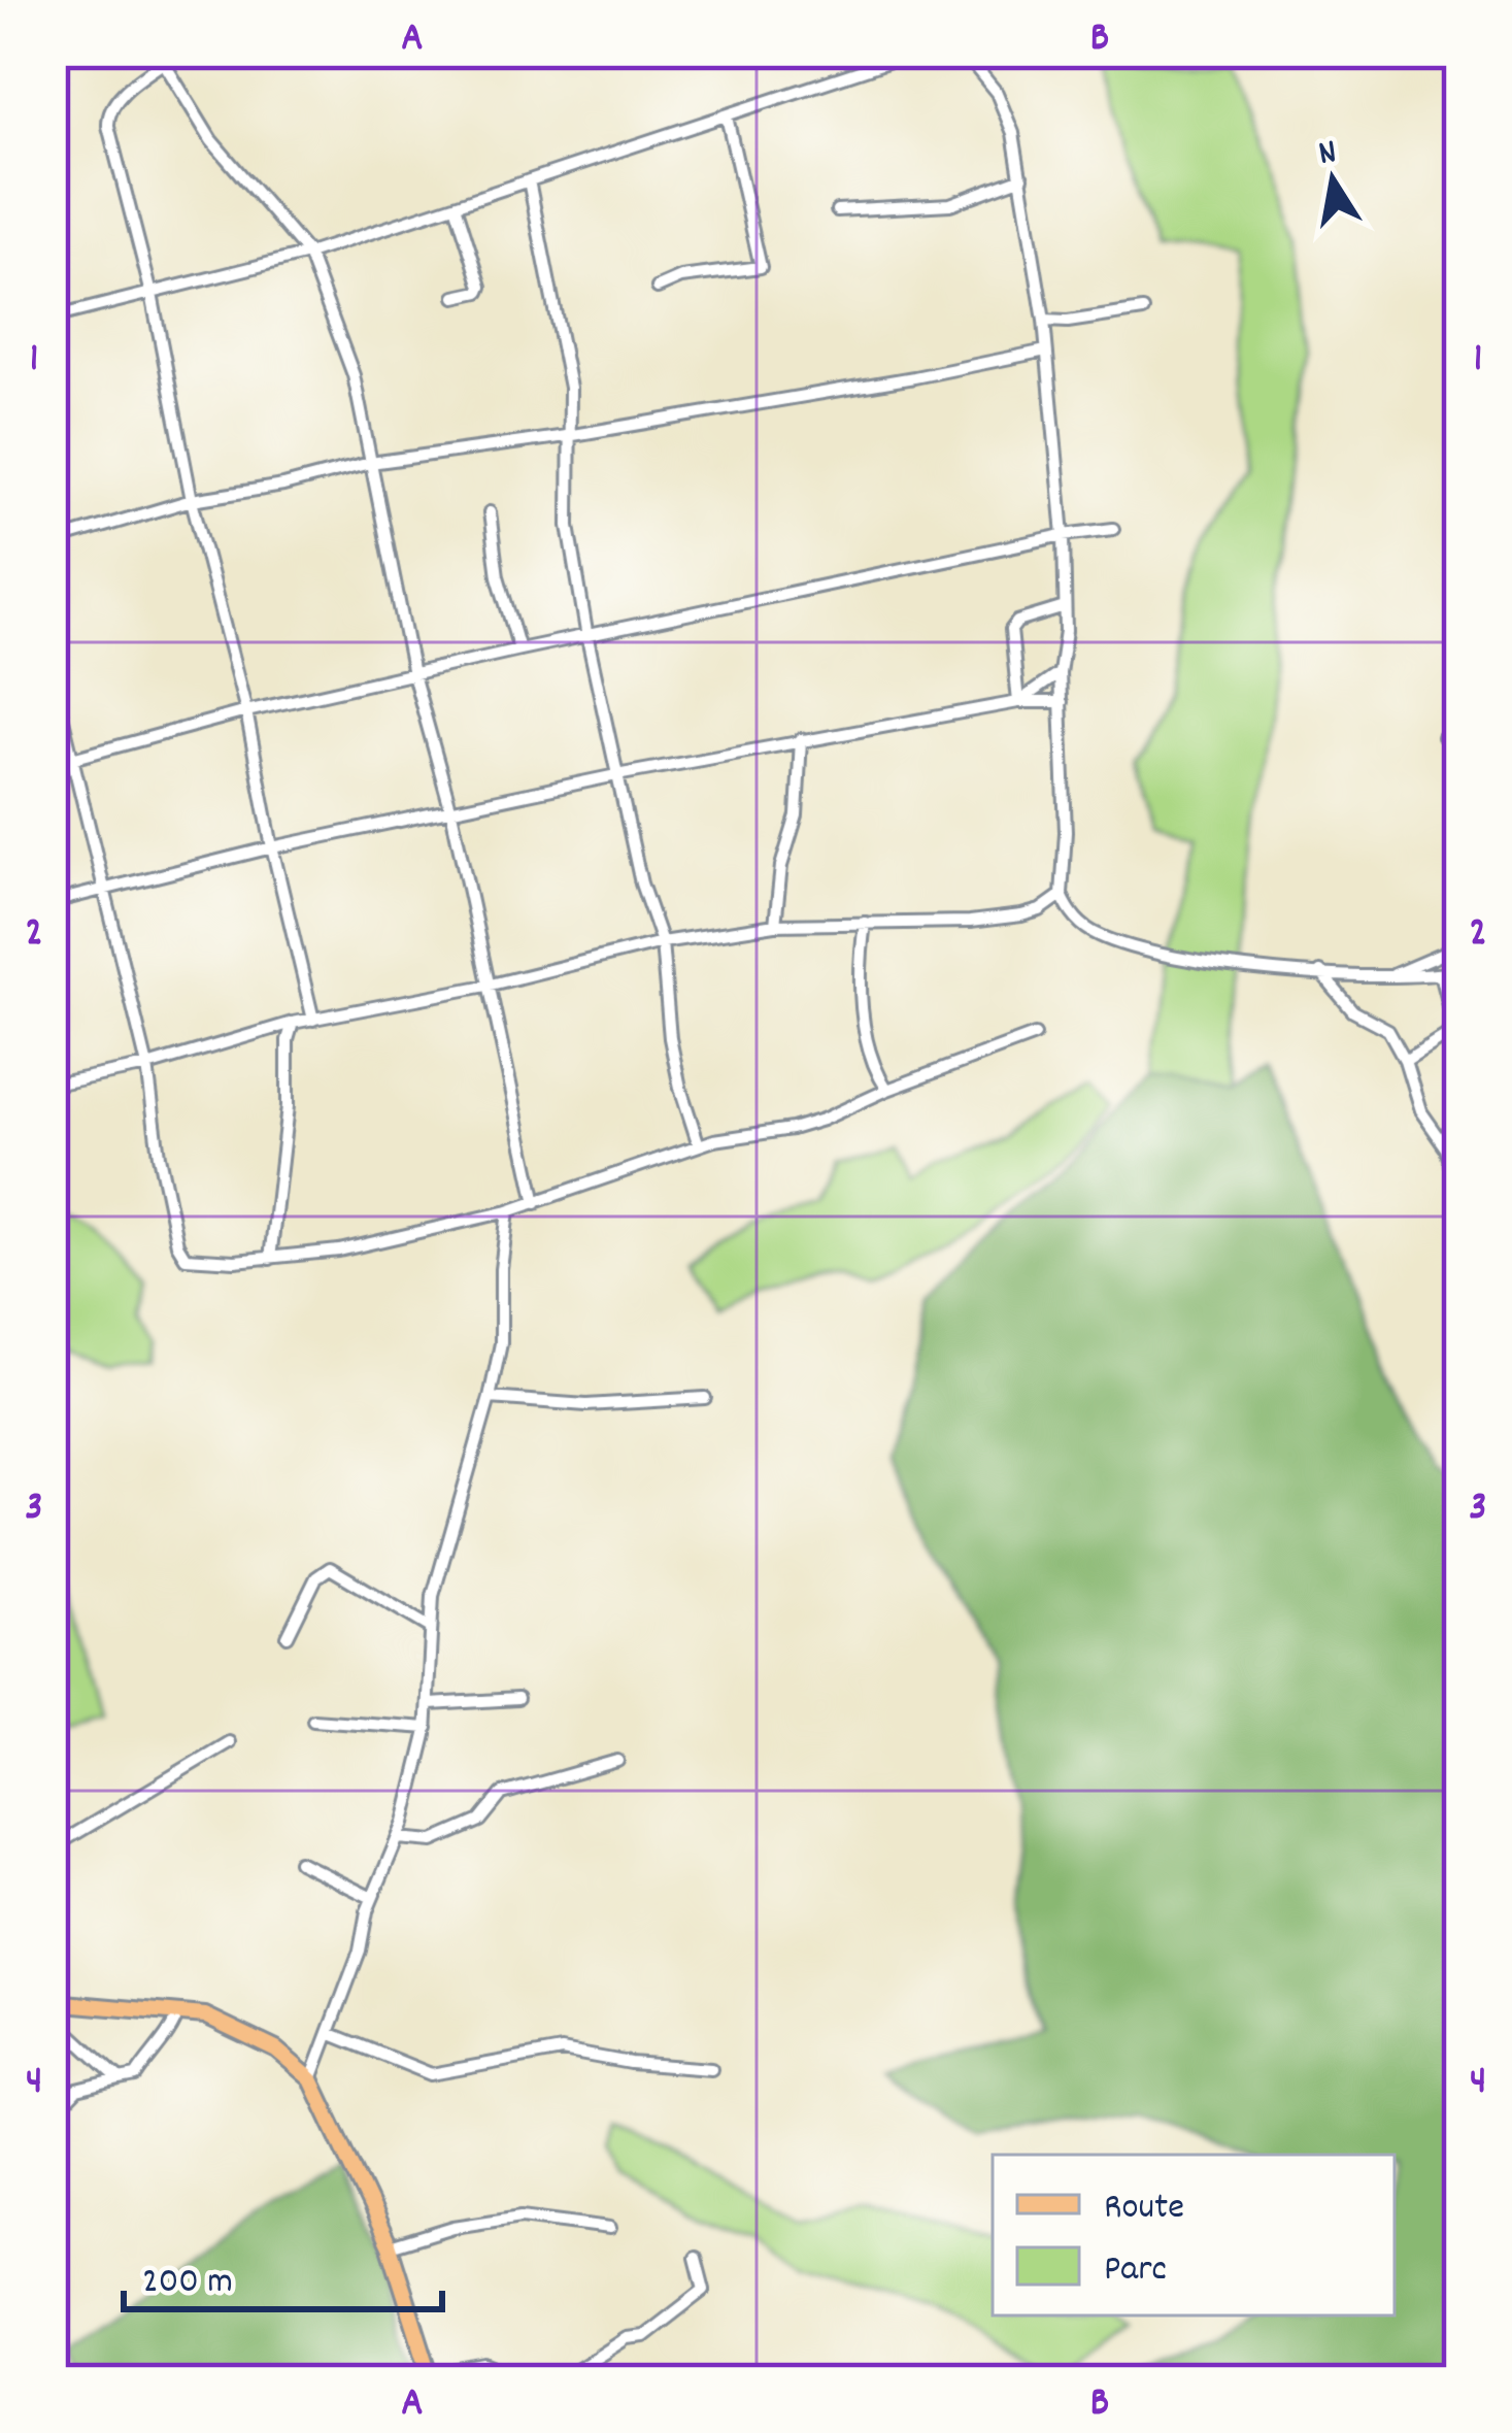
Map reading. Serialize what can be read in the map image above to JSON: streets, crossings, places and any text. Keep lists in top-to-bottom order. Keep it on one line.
{"legend":["Route","Parc"],"scale_bar":"200 m","north":"top","grid":{"columns":["A","B"],"rows":["1","2","3","4"]}}
